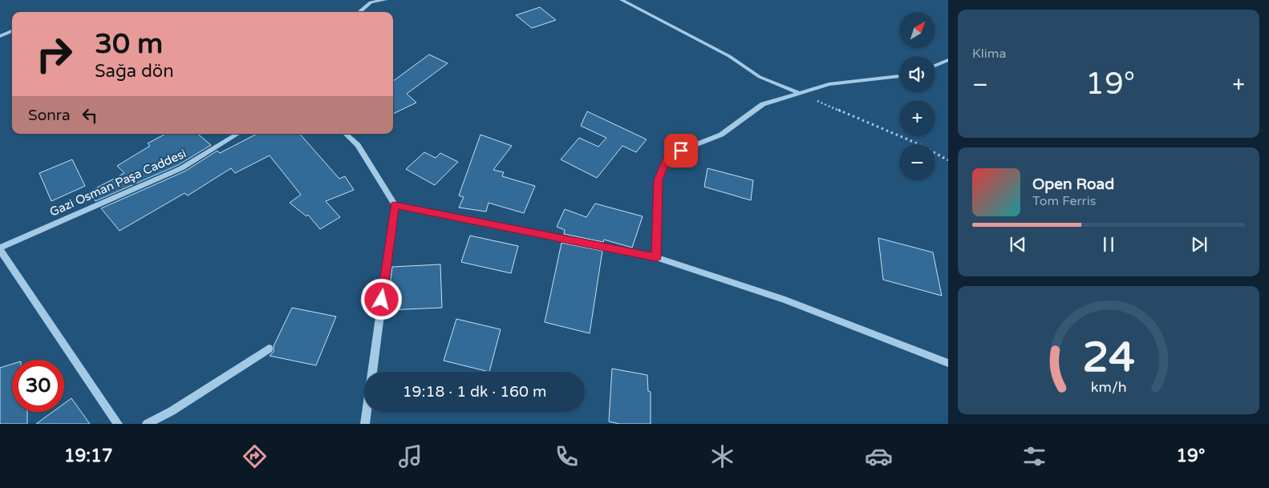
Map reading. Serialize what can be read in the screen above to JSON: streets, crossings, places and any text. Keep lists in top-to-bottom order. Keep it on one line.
{"streets":{"street":["Gazi Osman Paşa Caddesi"]},"north":"top right","page":{"tile":"Klima","map_buttons":["+","−"],"turn":["30 m","Sağa dön"],"heat":["−","19°","+"],"then":"Sonra","song":["Open Road","Tom Ferris"],"limit":"30","trip":"19:18 · 1 dk · 160 m","tabs":["19:17","19°"],"gauge":["24","km/h"]}}
